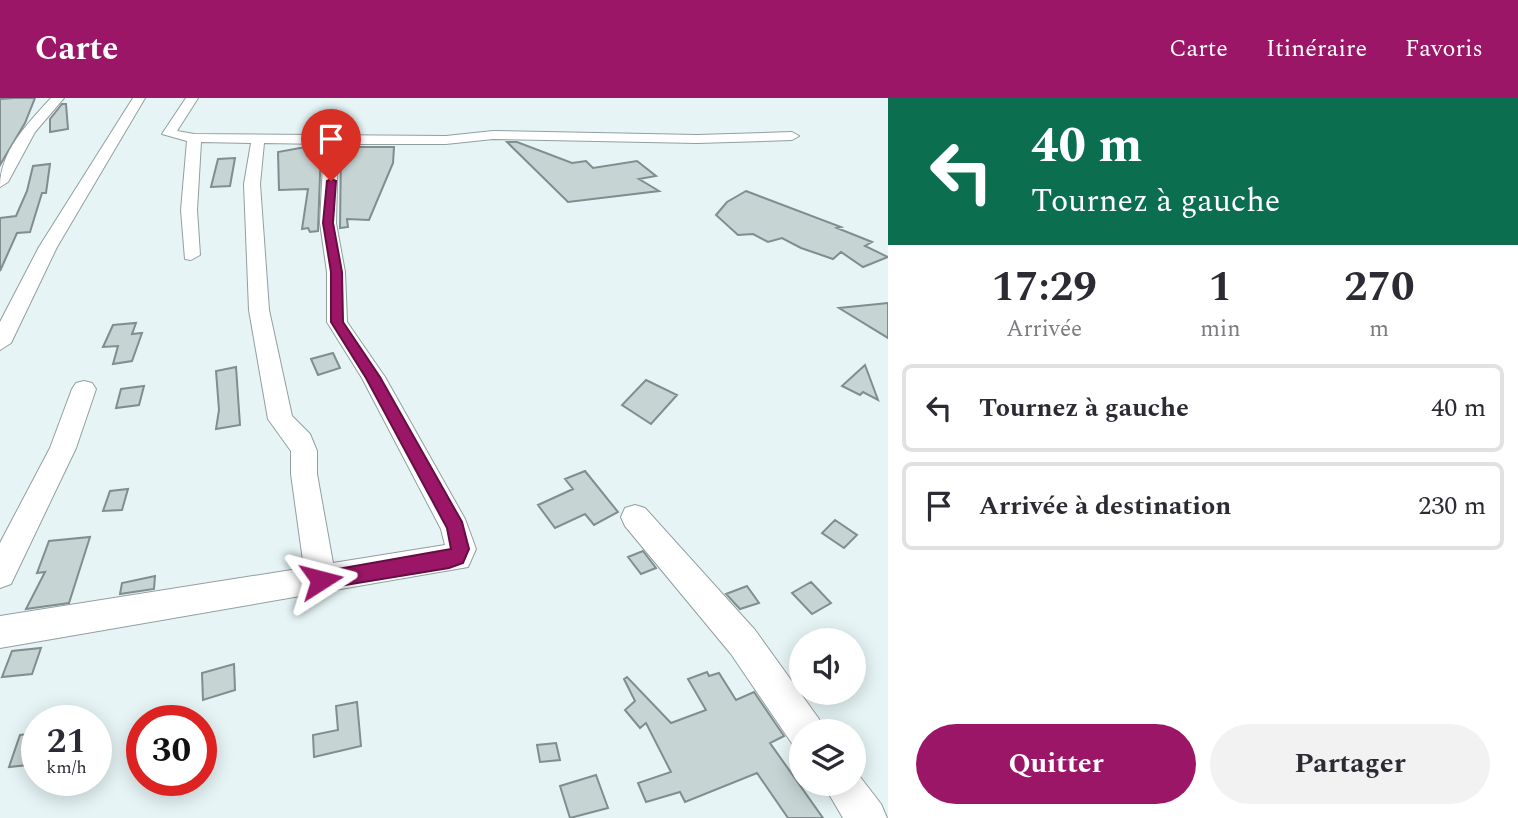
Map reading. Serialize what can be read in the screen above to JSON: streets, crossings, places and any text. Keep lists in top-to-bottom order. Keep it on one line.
{"page":{"header":"Carte","nav":["Carte","Itinéraire","Favoris"],"turn":["40 m","Tournez à gauche"],"eta":["17:29","Arrivée","1","min","270","m"],"list":[{"name":"Tournez à gauche","value":"40 m"},{"name":"Arrivée à destination","value":"230 m"}],"speed":"21 km/h","limit":"30","buttons":["Quitter","Partager"]}}
